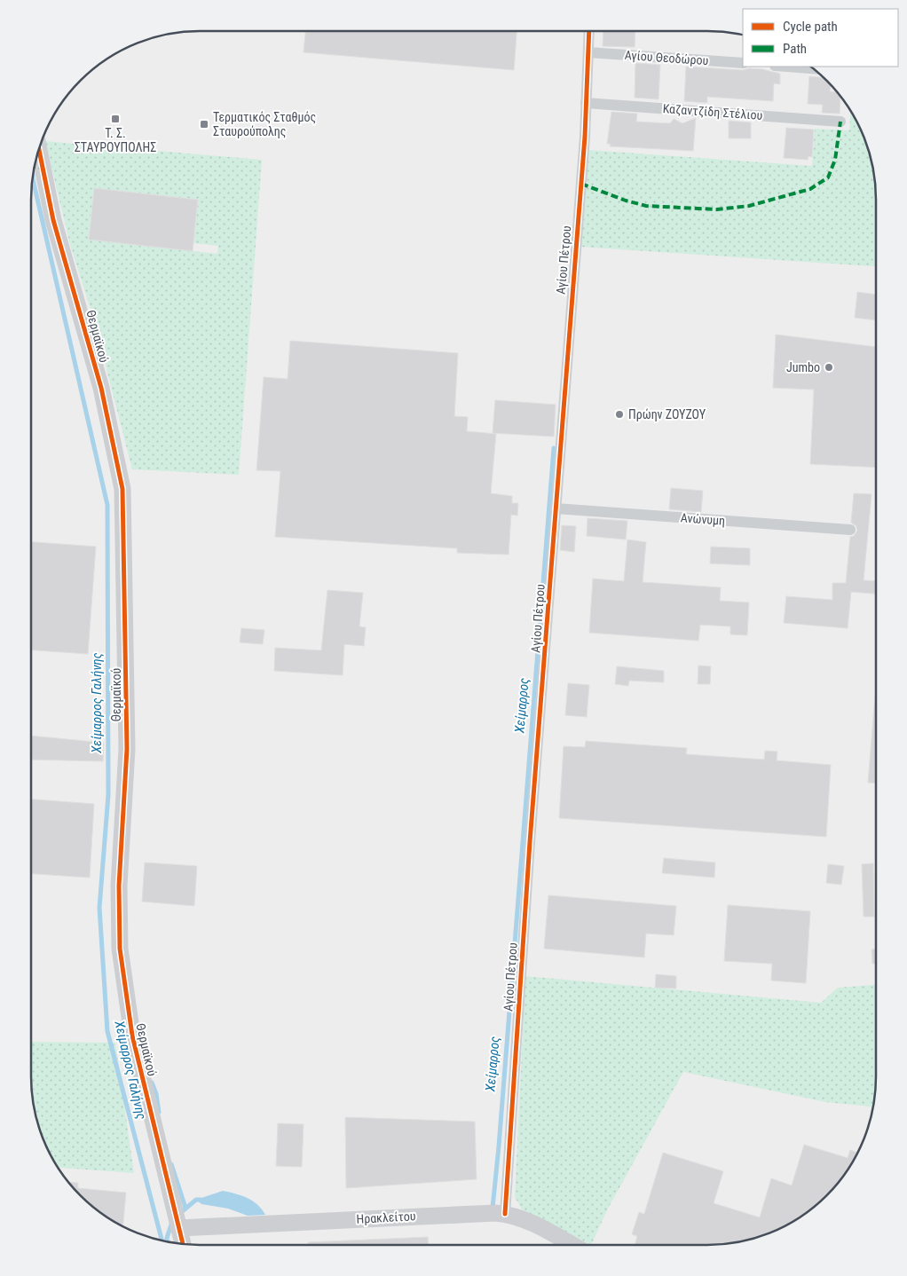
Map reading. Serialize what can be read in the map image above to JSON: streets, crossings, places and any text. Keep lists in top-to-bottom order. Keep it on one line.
{"streets":{"street":["Αγίου Θεοδώρου","Καζαντζίδη Στέλιου","Αγίου Πέτρου","Θερμαϊκού","Ανώνυμη","Ηρακλείτου"]},"crossings":[["Αγίου Θεοδώρου","Αγίου Πέτρου"],["Καζαντζίδη Στέλιου","Αγίου Πέτρου"],["Αγίου Πέτρου","Ανώνυμη"],["Αγίου Πέτρου","Ηρακλείτου"],["Θερμαϊκού","Ηρακλείτου"]],"water":["Χείμαρρος Γαλήνης","Χείμαρρος"],"places":{"transit":["Τ. Σ. ΣΤΑΥΡΟΥΠΟΛΗΣ","Τερματικός Σταθμός Σταυρούπολης"],"other":["Jumbo","Πρώην ΖΟΥΖΟΥ"]},"legend":["Cycle path","Path"]}
